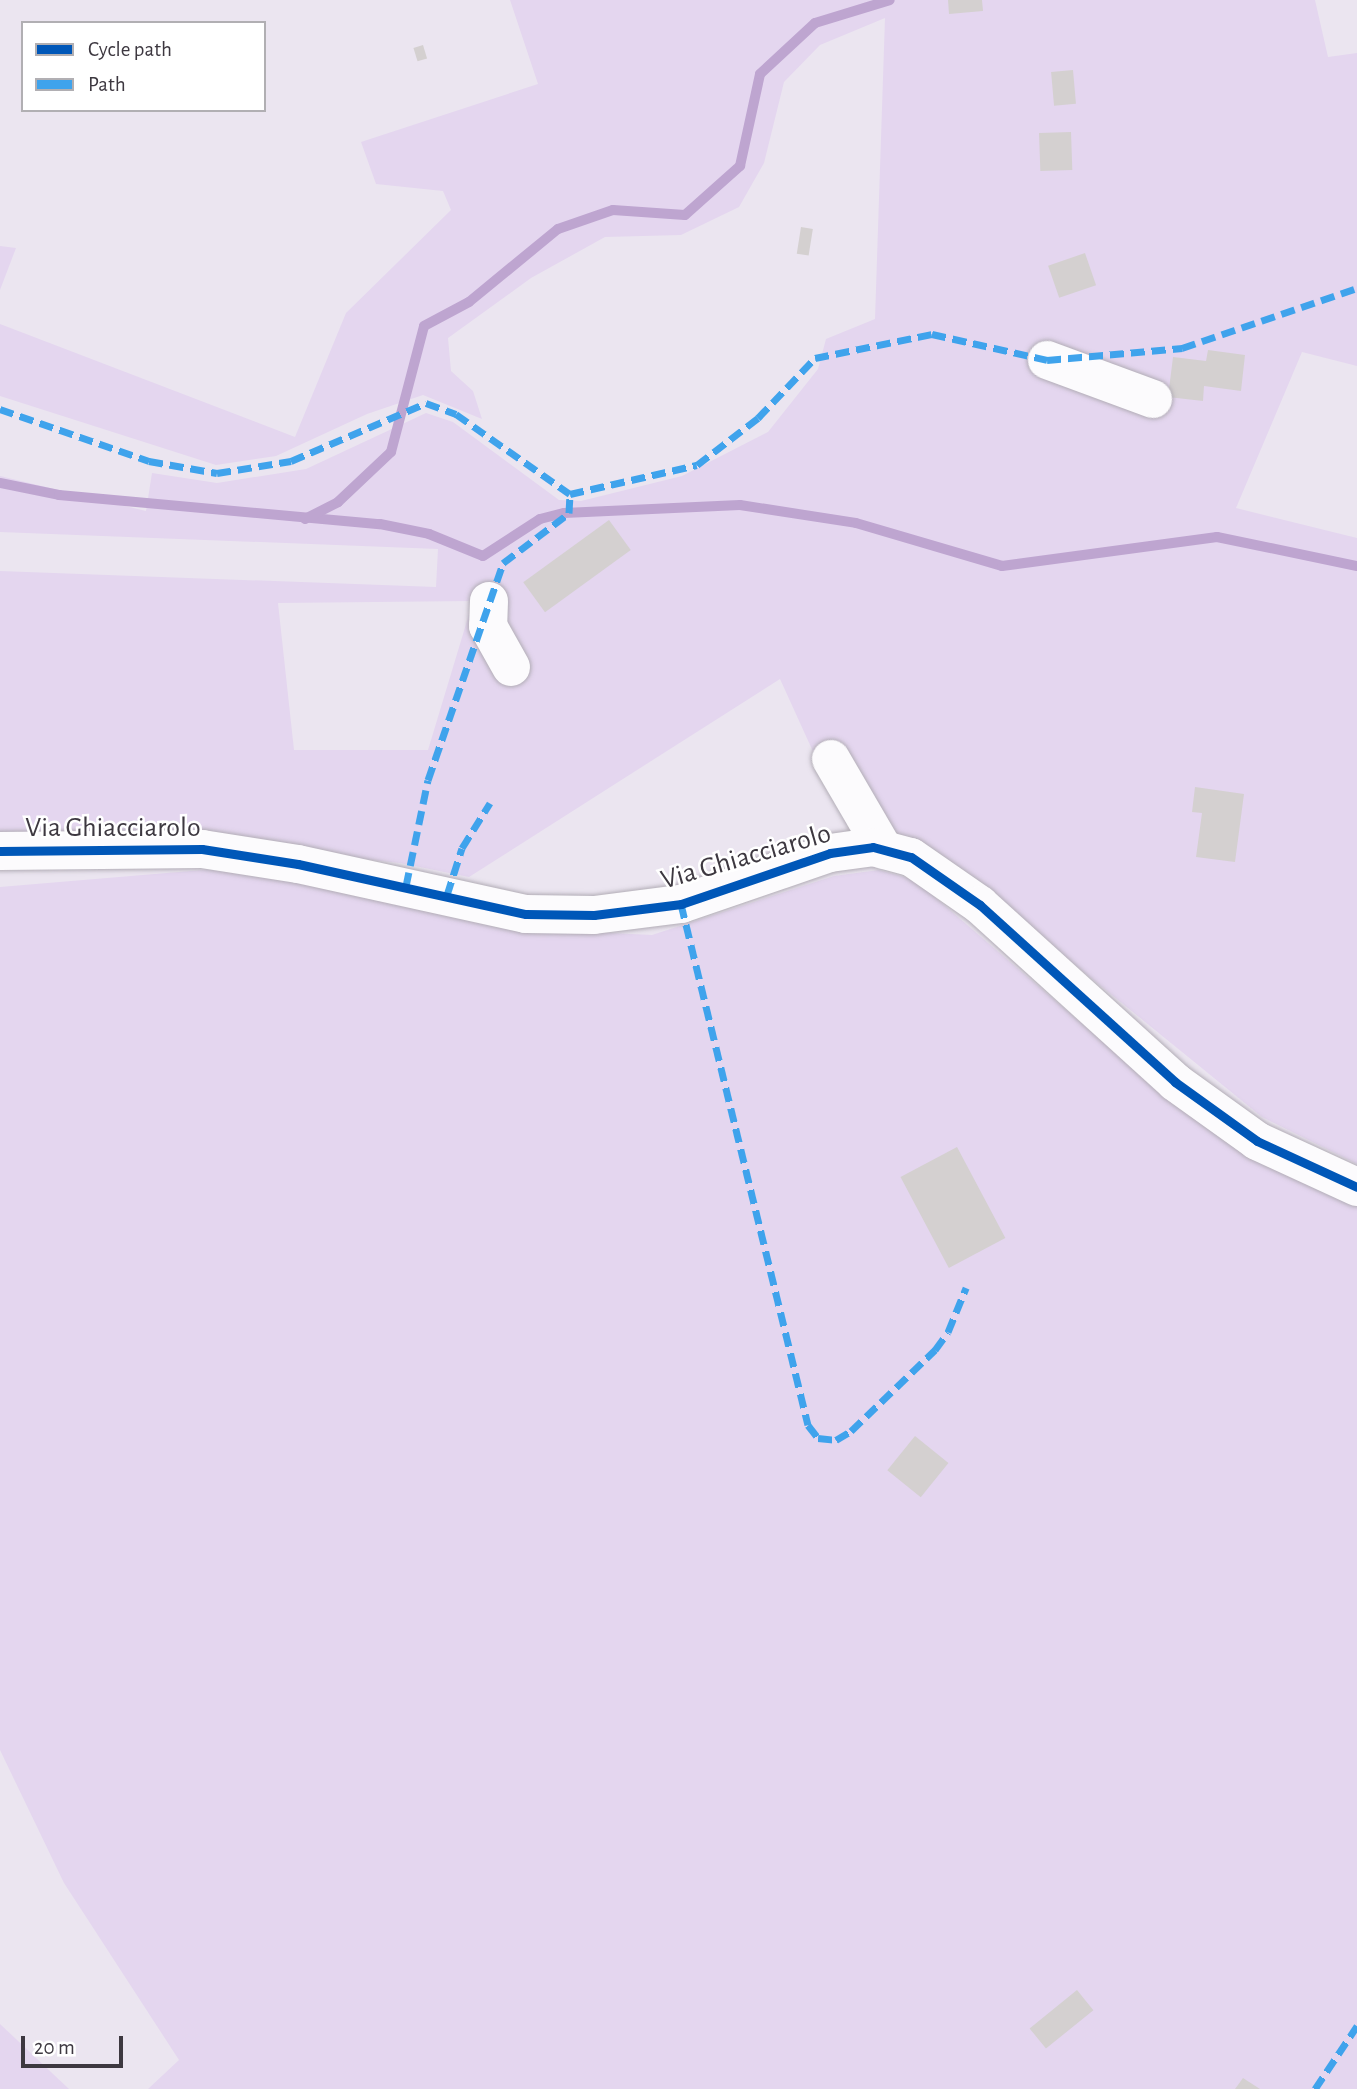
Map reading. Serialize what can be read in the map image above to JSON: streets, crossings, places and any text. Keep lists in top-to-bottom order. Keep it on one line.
{"streets":{"street":["Via Ghiacciarolo"]},"legend":["Cycle path","Path"],"scale_bar":"20 m"}
